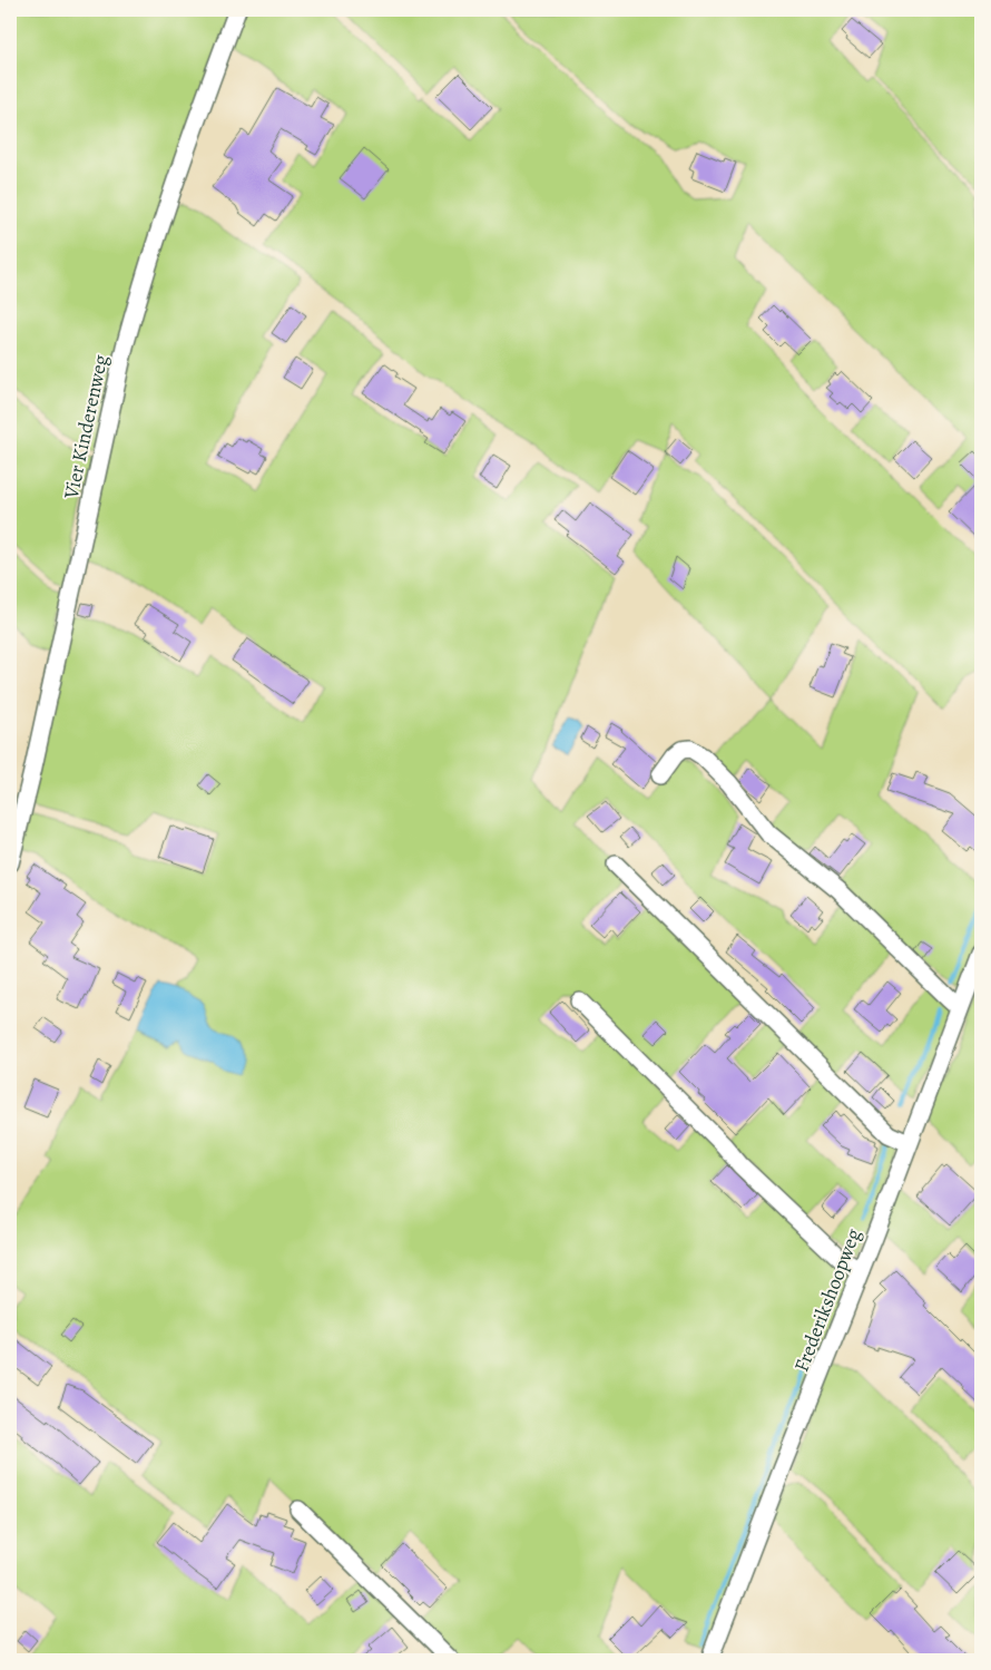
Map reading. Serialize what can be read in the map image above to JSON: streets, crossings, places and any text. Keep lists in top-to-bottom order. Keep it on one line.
{"streets":{"street":["Vier Kinderenweg","Frederikshoopweg"]}}
